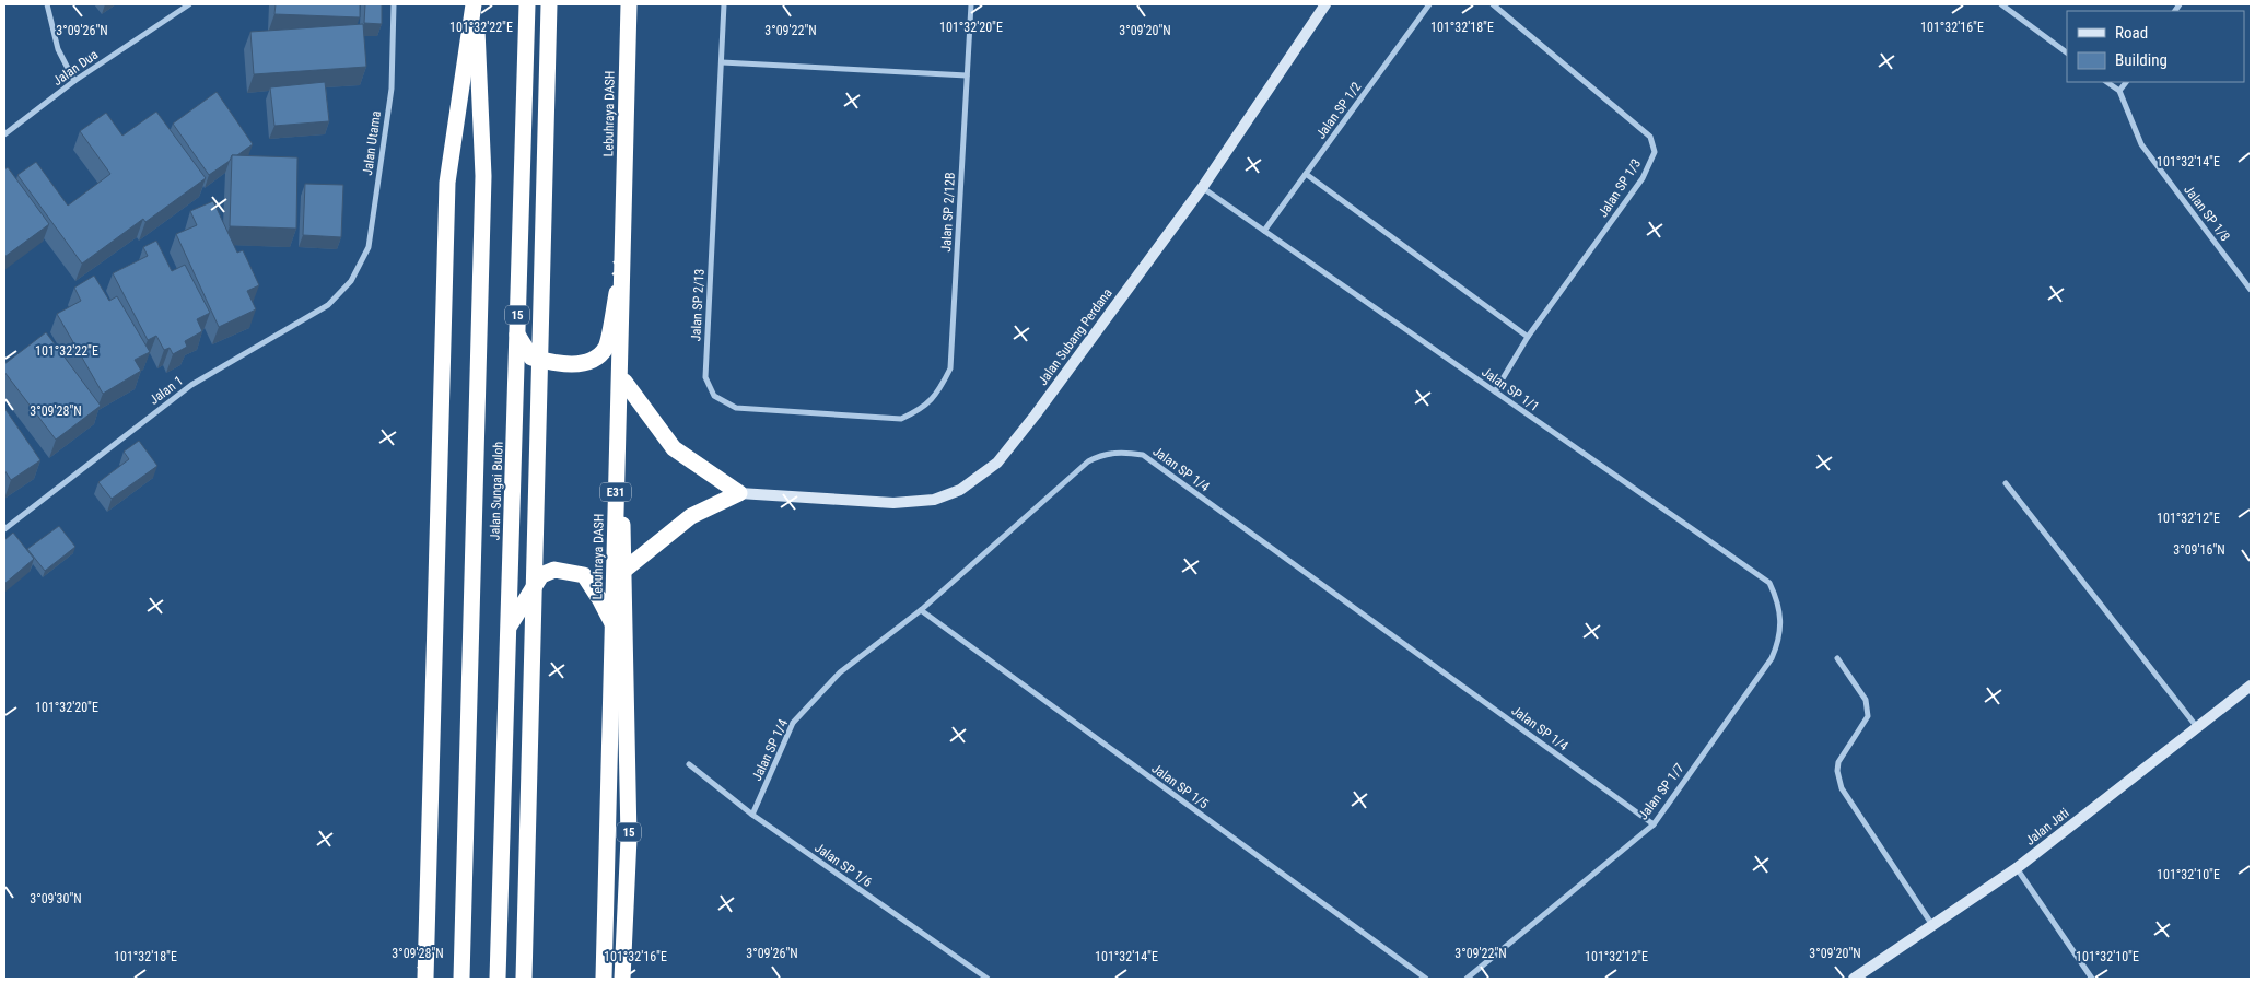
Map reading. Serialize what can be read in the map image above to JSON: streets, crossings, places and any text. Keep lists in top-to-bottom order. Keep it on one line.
{"streets":{"highway":["Lebuhraya DASH","15","Jalan Sungai Buloh","E31"],"street":["Jalan Dua","Jalan SP 1/2","Jalan Utama","Jalan SP 1/3","Jalan SP 2/12B","Jalan SP 1/8","Jalan SP 2/13","Jalan Subang Perdana","Jalan SP 1/1","Jalan 1","Jalan SP 1/4","Jalan SP 1/5","Jalan SP 1/7","Jalan Jati","Jalan SP 1/6"]},"crossings":[["Jalan SP 1/2","Jalan SP 1/1"],["Jalan Utama","Jalan 1"],["Jalan SP 1/3","Jalan SP 1/1"],["Jalan SP 2/12B","Jalan SP 2/13"],["Jalan Subang Perdana","Jalan SP 1/1"],["Jalan SP 1/1","Jalan SP 1/7"],["Jalan SP 1/4","Jalan SP 1/5"],["Jalan SP 1/4","Jalan SP 1/7"],["Jalan SP 1/4","Jalan SP 1/6"]],"legend":["Road","Building"],"coordinates":["101°32'22\"E","101°32'20\"E","101°32'18\"E","101°32'16\"E","3°09'26\"N","3°09'22\"N","3°09'20\"N","101°32'14\"E","3°09'28\"N","101°32'12\"E","3°09'16\"N","101°32'10\"E","3°09'30\"N"]}
